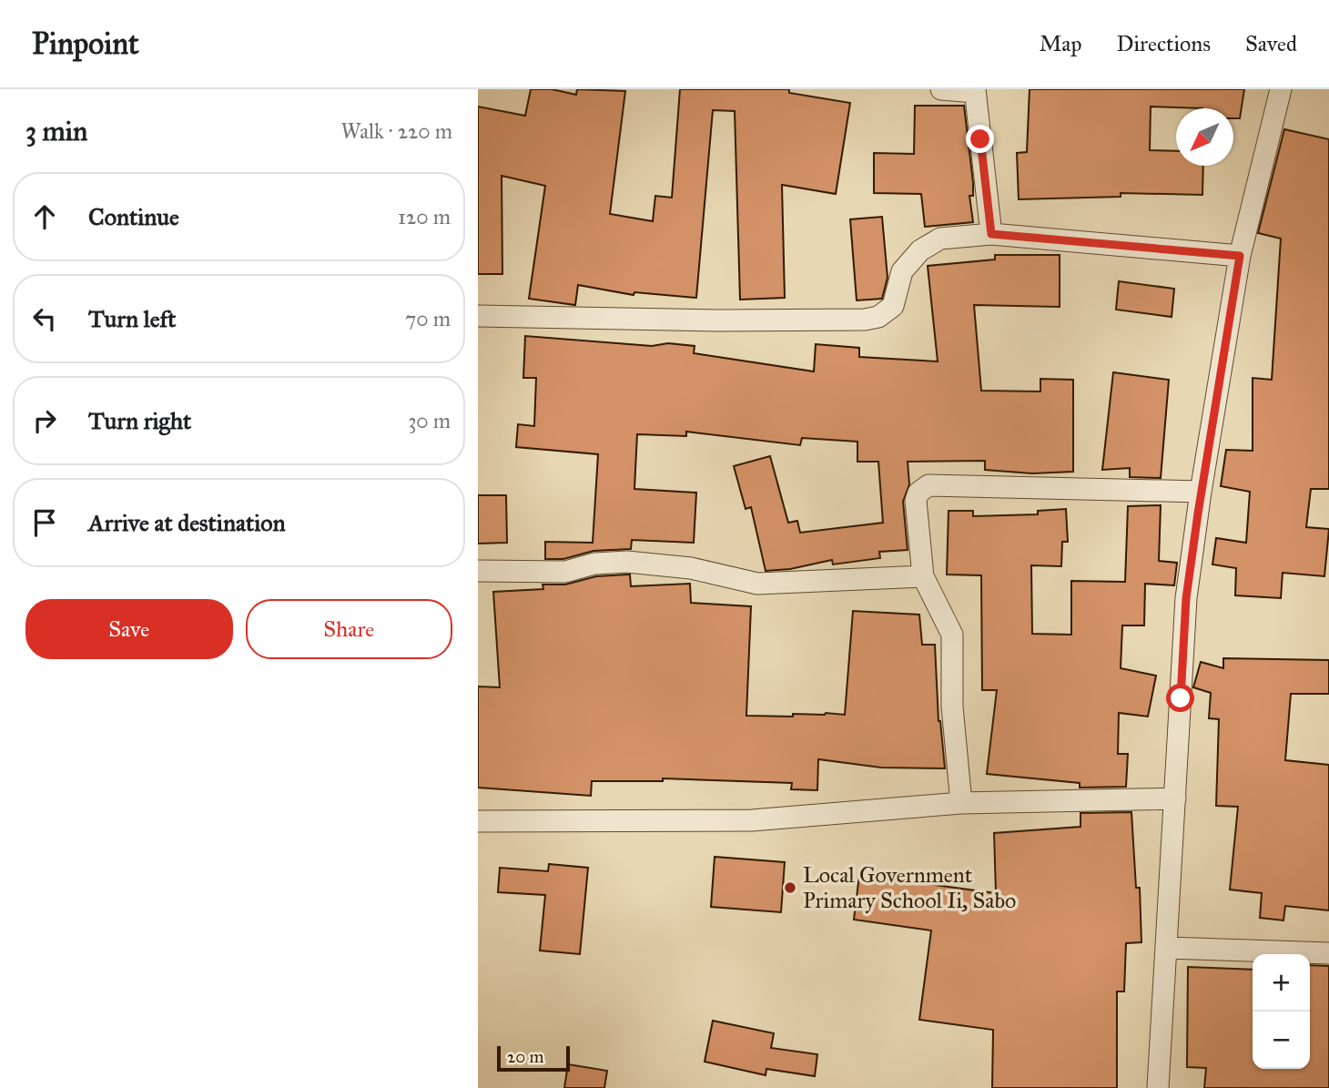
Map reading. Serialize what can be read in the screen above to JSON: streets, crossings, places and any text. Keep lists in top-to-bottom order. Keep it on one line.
{"places":["Local Government Primary School Ii, Sabo"],"scale_bar":"20 m","north":"bottom left","page":{"header":"Pinpoint","nav":["Map","Directions","Saved"],"heading":["3 min","Walk · 220 m"],"list":[["Continue","120 m"],["Turn left","70 m"],["Turn right","30 m"],"Arrive at destination"],"buttons":["Save","Share"],"map_buttons":["+","−"],"scale":"20 m"}}
